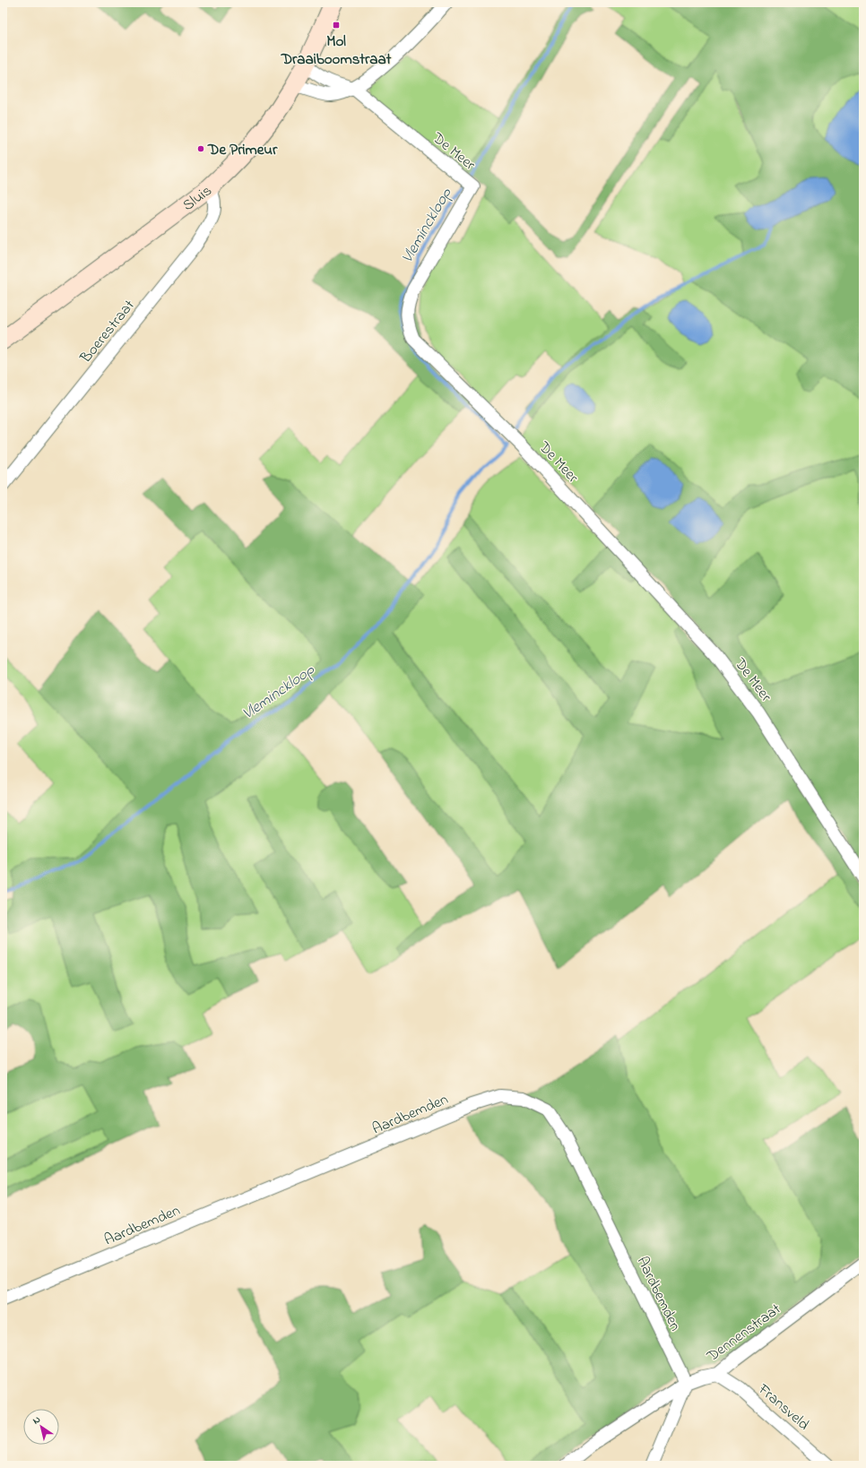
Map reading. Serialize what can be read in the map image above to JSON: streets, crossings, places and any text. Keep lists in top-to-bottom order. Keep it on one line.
{"streets":{"street":["De Meer","Sluis","Boerestraat","Aardbemden","Dennenstraat","Fransveld"]},"crossings":[["Sluis","Boerestraat"],["Aardbemden","Dennenstraat"],["Dennenstraat","Fransveld"]],"water":["Vleminckloop"],"places":{"transit":["Mol Draaiboomstraat"],"other":["De Primeur"]},"north":"top left"}
